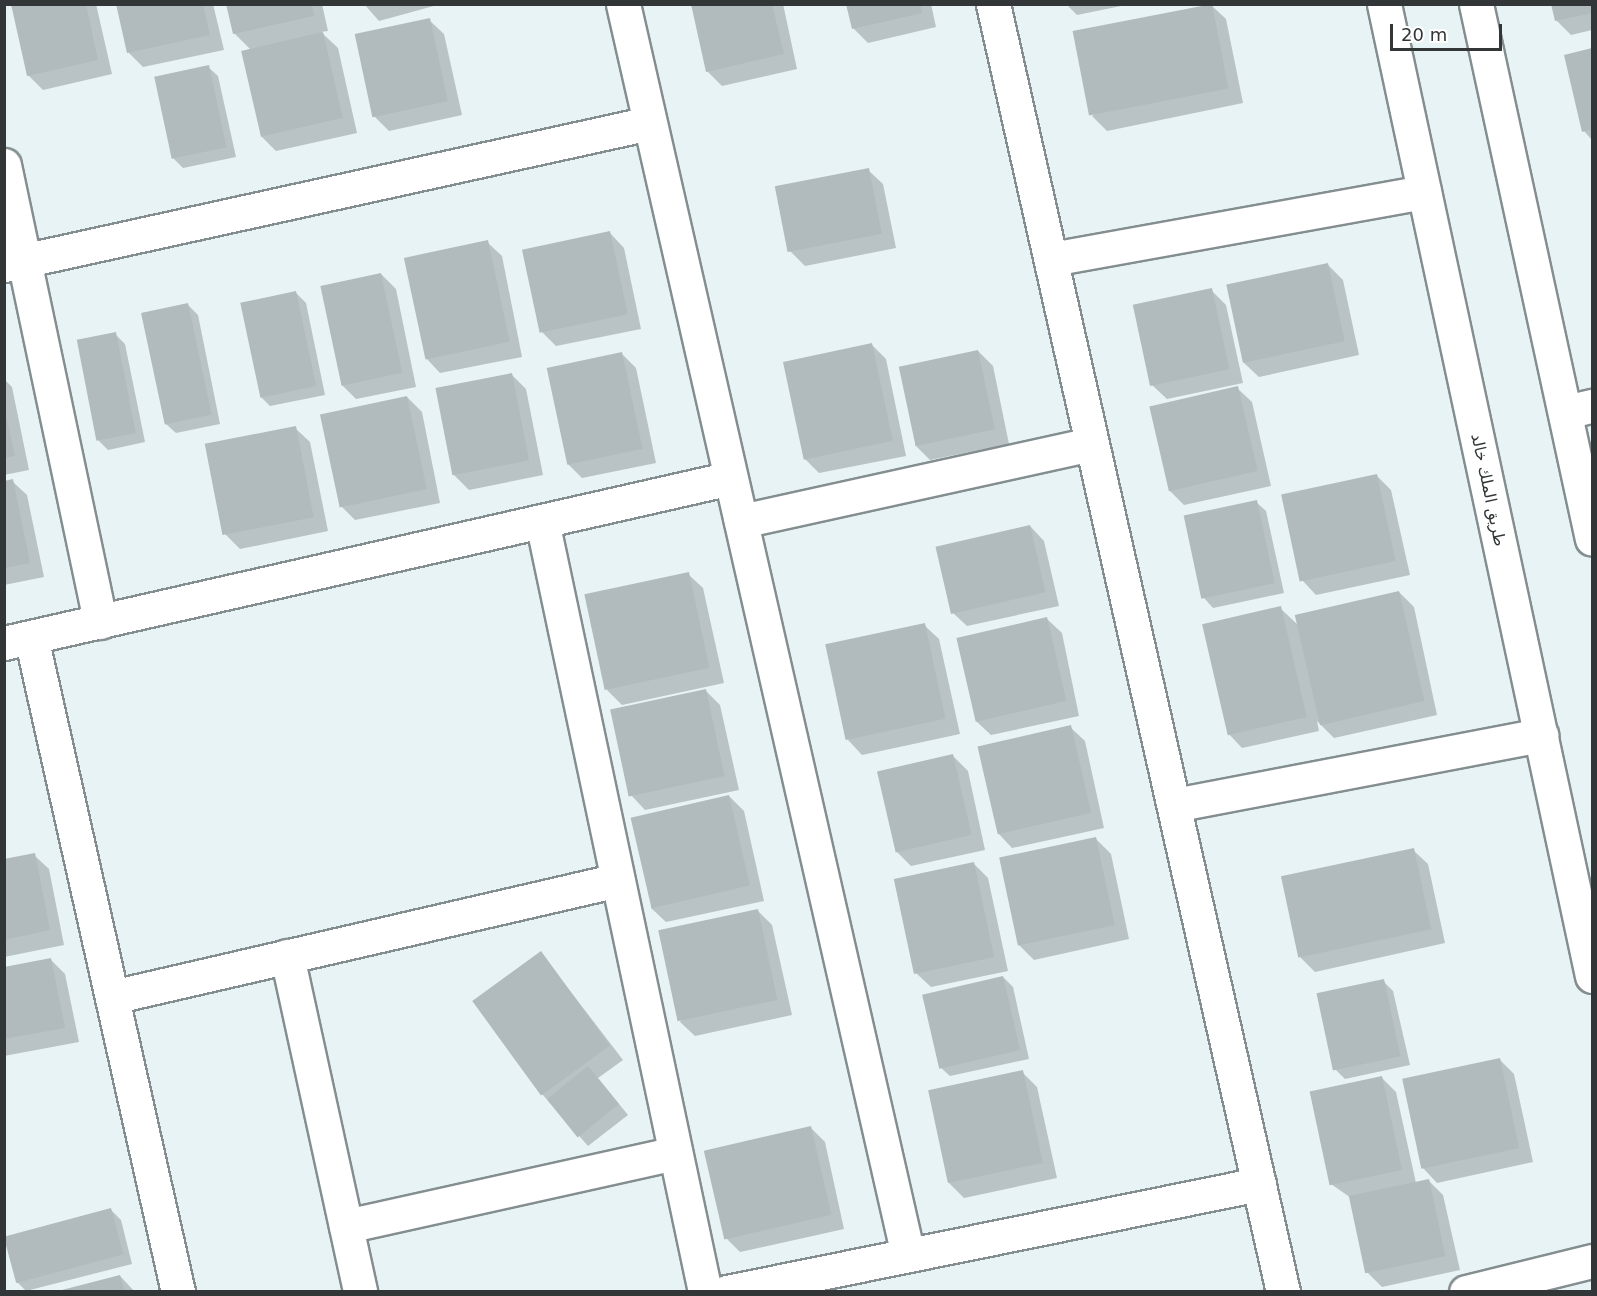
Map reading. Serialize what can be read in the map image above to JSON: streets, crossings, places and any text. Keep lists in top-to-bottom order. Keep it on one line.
{"streets":{"street":["طريق الملك خالد"]},"scale_bar":"20 m"}
